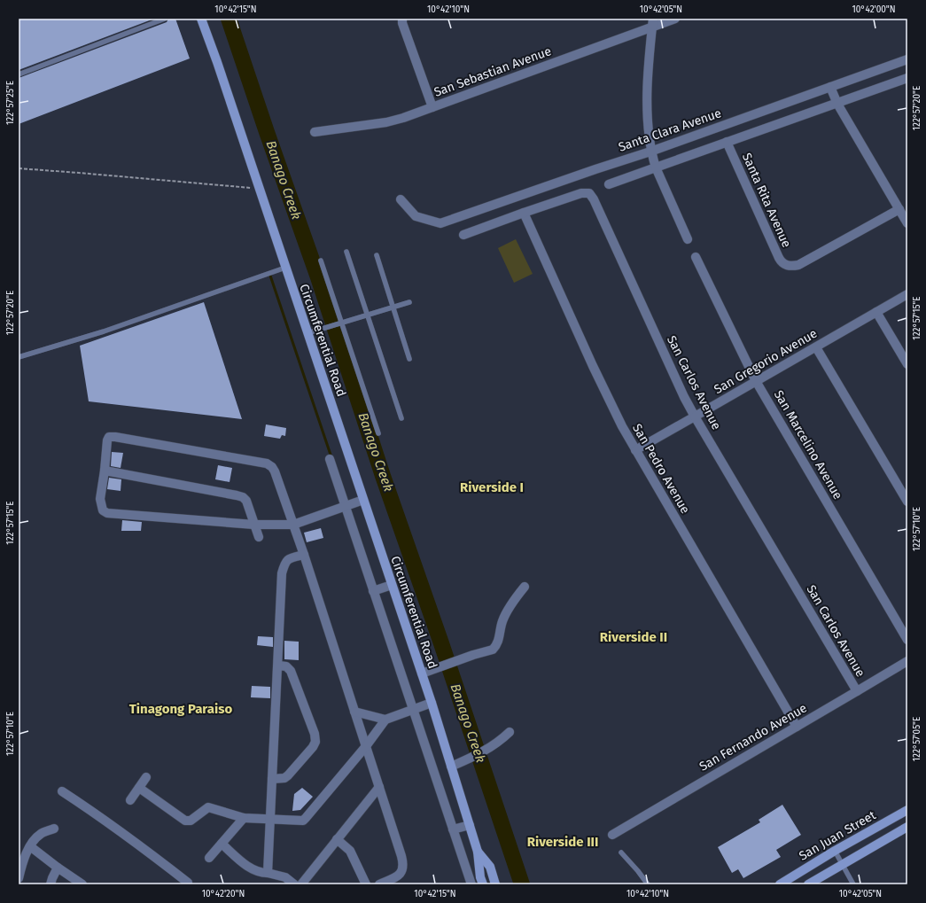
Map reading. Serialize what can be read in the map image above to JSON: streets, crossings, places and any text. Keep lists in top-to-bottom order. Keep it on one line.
{"streets":{"main road":["Circumferential Road","San Juan Street"],"street":["San Sebastian Avenue","Santa Clara Avenue","Santa Rita Avenue","San Gregorio Avenue","San Carlos Avenue","San Marcelino Avenue","San Pedro Avenue","San Fernando Avenue"]},"crossings":[["San Gregorio Avenue","San Carlos Avenue"],["San Gregorio Avenue","San Marcelino Avenue"],["San Gregorio Avenue","San Pedro Avenue"],["San Carlos Avenue","San Pedro Avenue"],["San Carlos Avenue","San Fernando Avenue"],["San Pedro Avenue","San Fernando Avenue"]],"districts":["Riverside I","Riverside II","Tinagong Paraiso","Riverside III"],"water":["Banago Creek"],"coordinates":["10°42'15\"N","10°42'10\"N","10°42'05\"N","10°42'00\"N","122°57'25\"E","122°57'20\"E","122°57'15\"E","122°57'10\"E","122°57'05\"E","10°42'20\"N"]}
